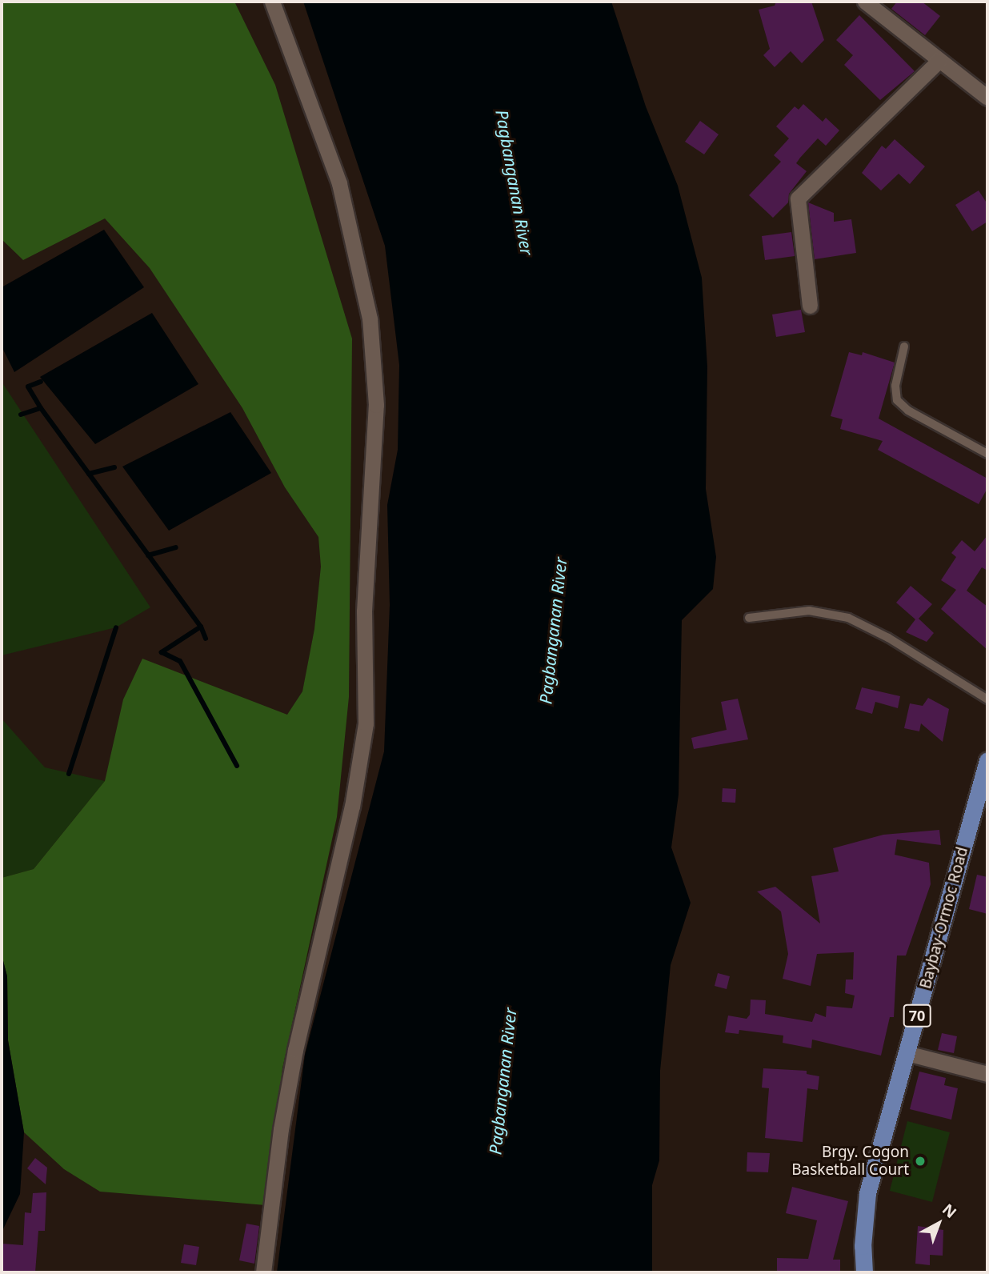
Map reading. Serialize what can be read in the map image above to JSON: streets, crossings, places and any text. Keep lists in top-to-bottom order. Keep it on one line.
{"streets":{"main road":["Baybay-Ormoc Road","70"]},"water":["Pagbanganan River"],"places":["Brgy. Cogon Basketball Court"],"north":"top right"}
